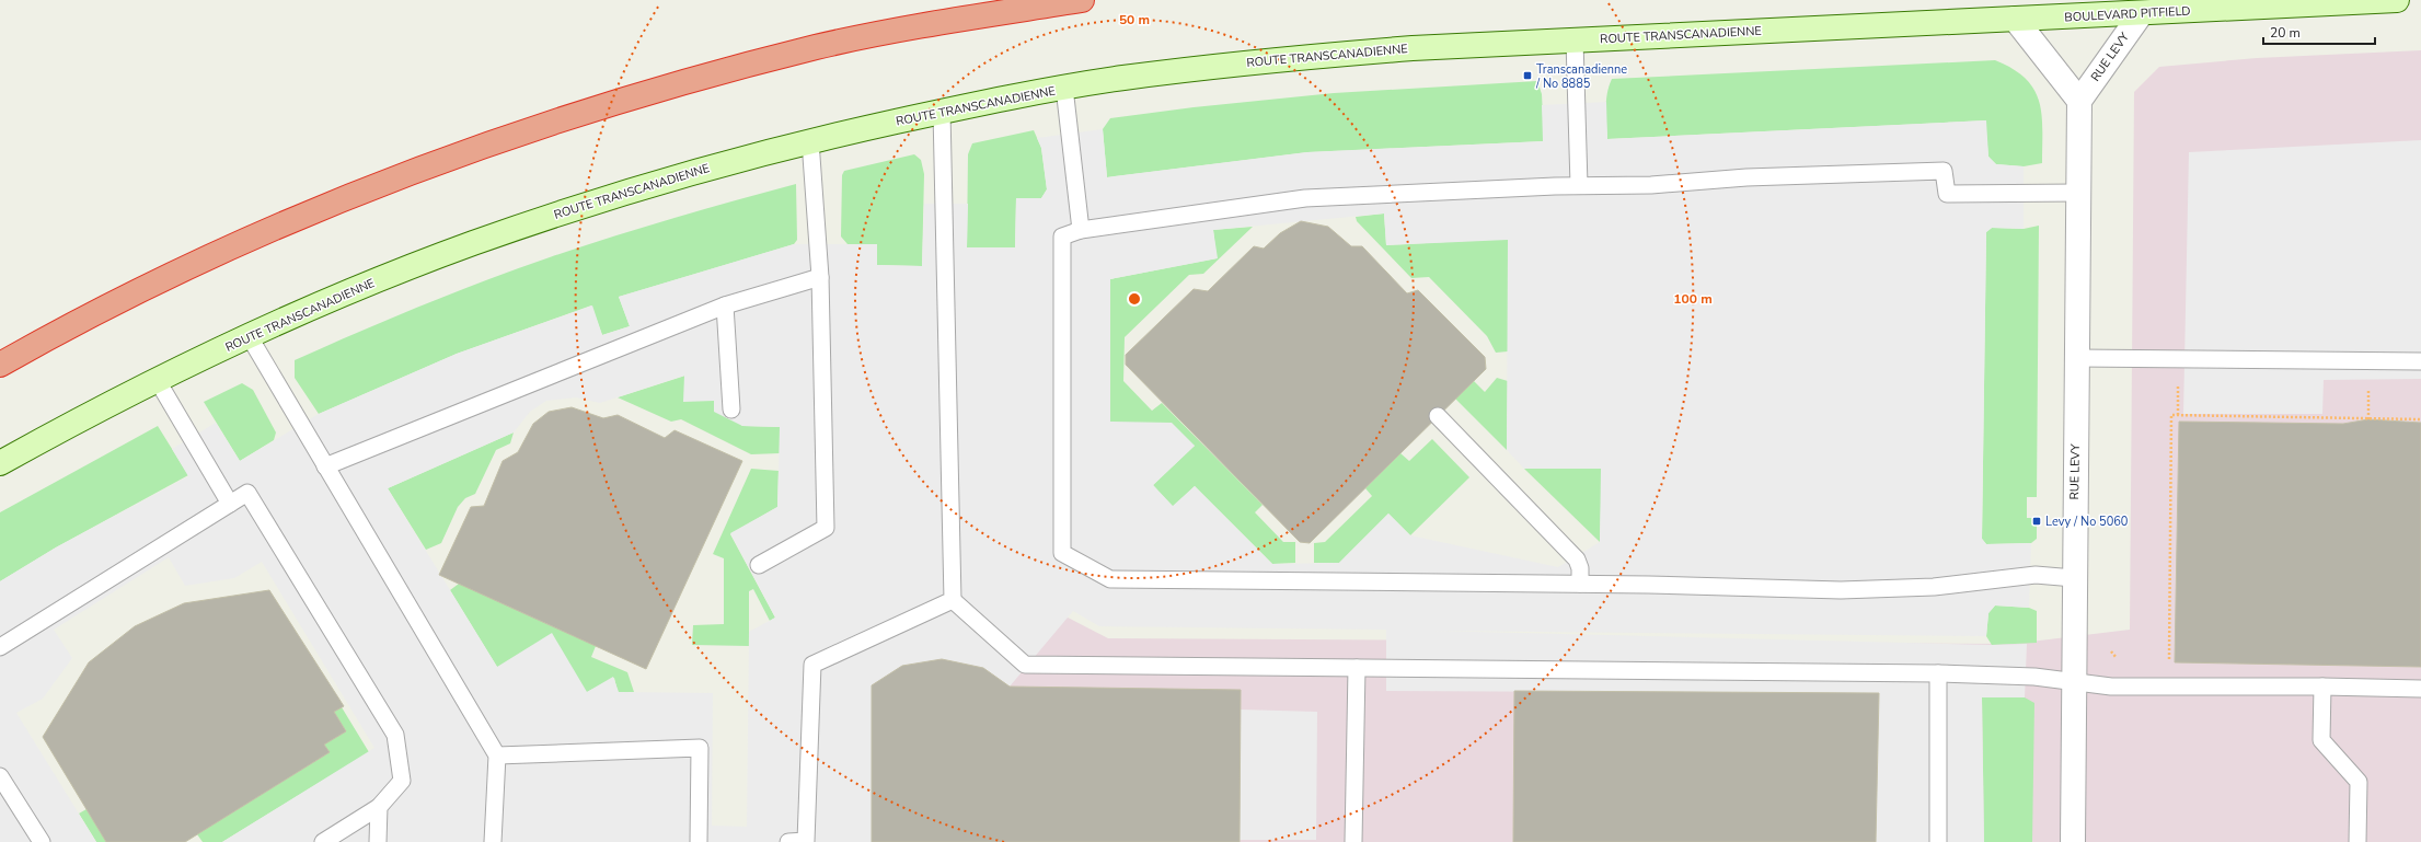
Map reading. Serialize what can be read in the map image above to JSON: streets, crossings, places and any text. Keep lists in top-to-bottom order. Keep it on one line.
{"streets":{"main road":["BOULEVARD PITFIELD","ROUTE TRANSCANADIENNE"],"street":["RUE LEVY"]},"crossings":[["BOULEVARD PITFIELD","ROUTE TRANSCANADIENNE"],["BOULEVARD PITFIELD","RUE LEVY"]],"places":{"transit":["Transcanadienne / No 8885","Levy / No 5060"]},"scale_bar":"20 m","rings":["50 m","100 m"]}
